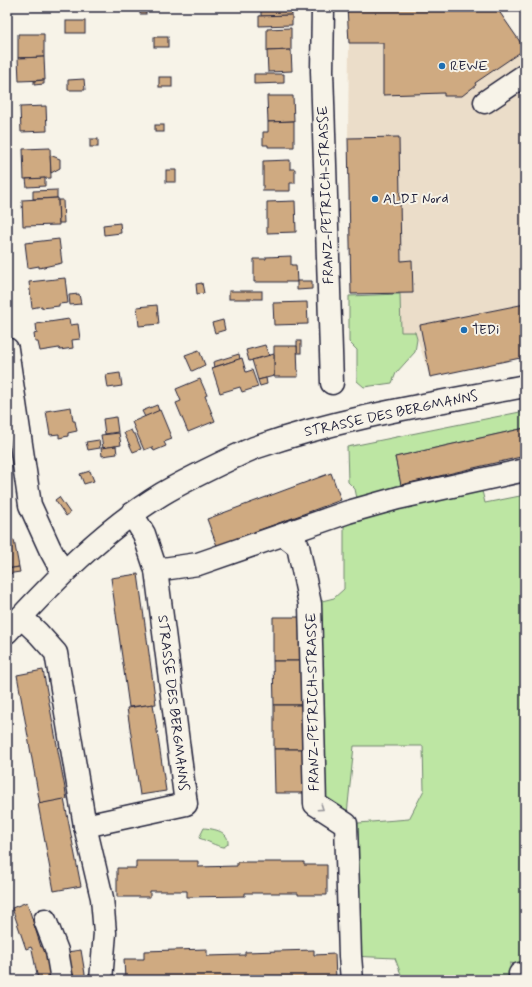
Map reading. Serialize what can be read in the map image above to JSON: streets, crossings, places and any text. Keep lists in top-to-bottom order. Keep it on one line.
{"streets":{"street":["FRANZ-PETRICH-STRASSE","STRASSE DES BERGMANNS"]},"one_way":["FRANZ-PETRICH-STRASSE"],"places":["REWE","ALDI Nord","TEDi"]}
